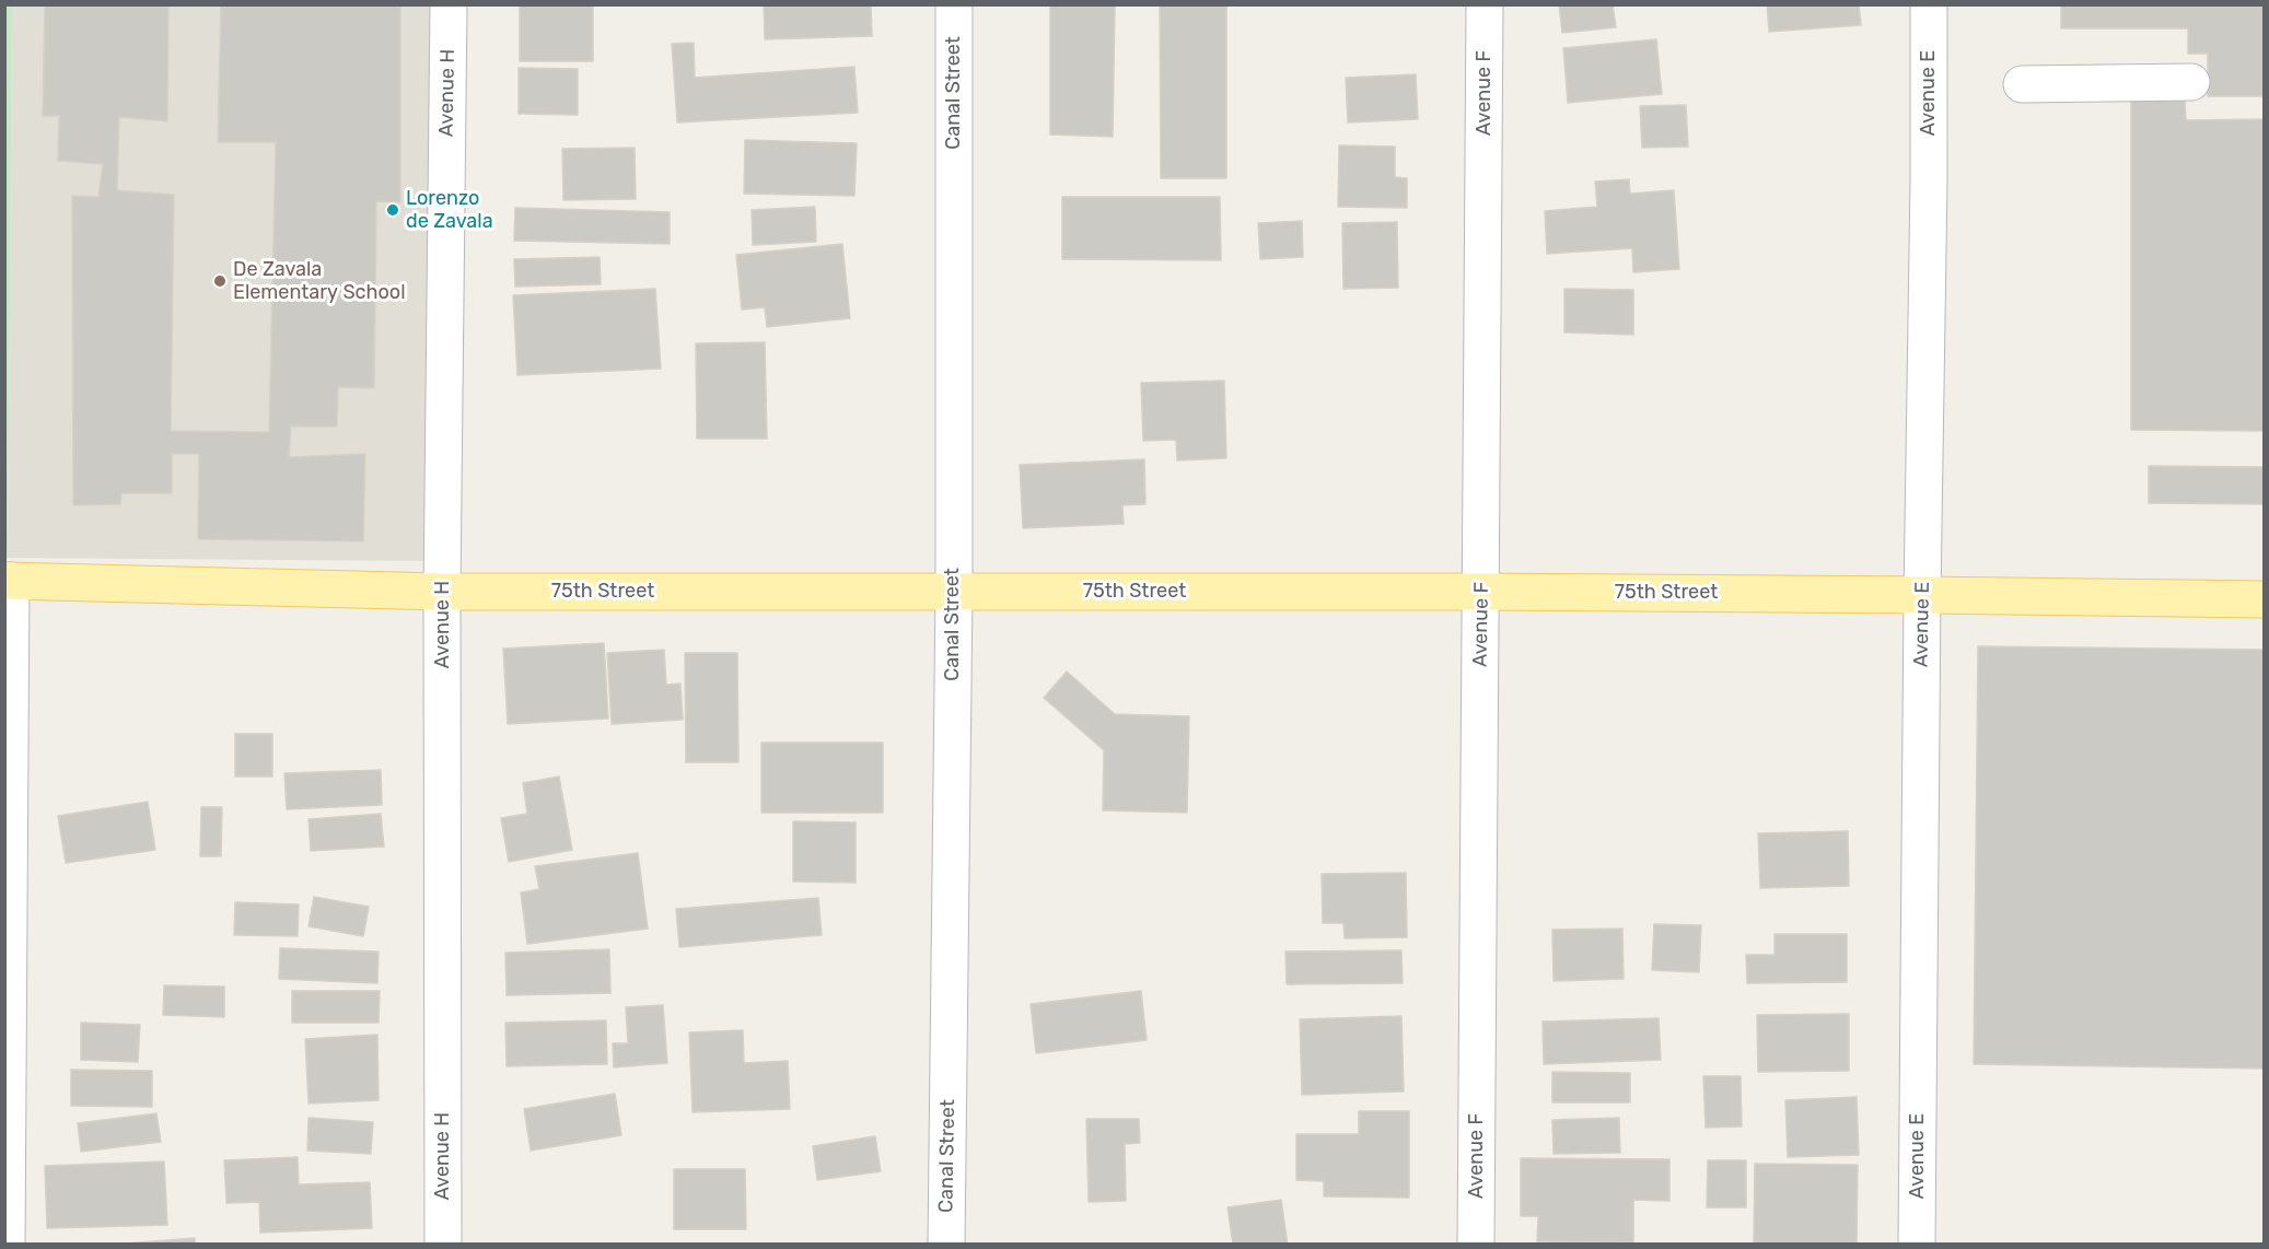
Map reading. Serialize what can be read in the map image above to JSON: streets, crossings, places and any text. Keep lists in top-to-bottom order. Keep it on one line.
{"streets":{"main road":["75th Street"],"street":["Avenue H","Canal Street","Avenue F","Avenue E"]},"crossings":[["Avenue H","75th Street"],["Canal Street","75th Street"],["Avenue F","75th Street"],["Avenue E","75th Street"]],"places":["Lorenzo de Zavala","De Zavala Elementary School"]}
